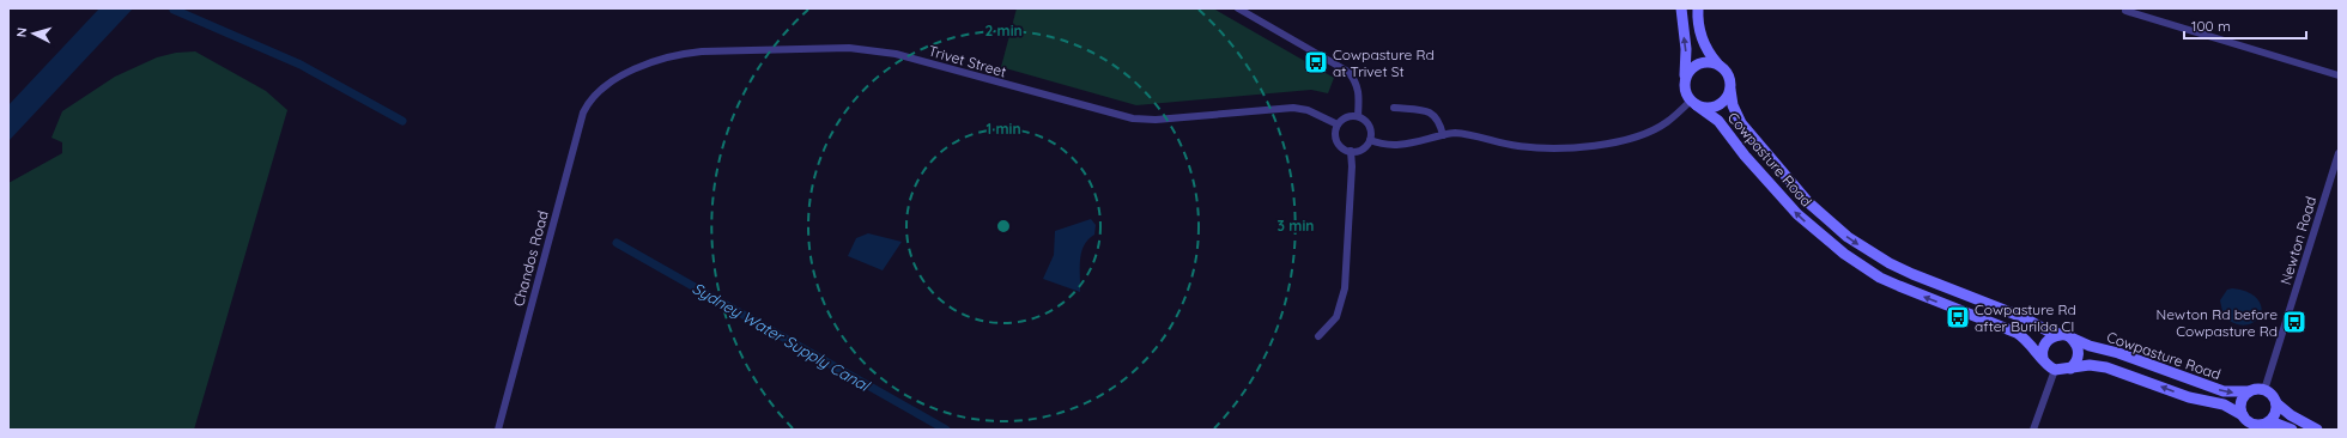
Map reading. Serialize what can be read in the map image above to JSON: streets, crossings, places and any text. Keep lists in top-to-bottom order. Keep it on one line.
{"streets":{"main road":["Cowpasture Road"],"street":["Trivet Street","Newton Road","Chandos Road"]},"crossings":[["Trivet Street","Chandos Road"],["Cowpasture Road","Newton Road"]],"water":["Sydney Water Supply Canal"],"places":{"bus stop":["Cowpasture Rd at Trivet St","Cowpasture Rd after Burilda Cl","Newton Rd before Cowpasture Rd"]},"scale_bar":"100 m","north":"left","rings":["2 min","1 min","3 min"]}
